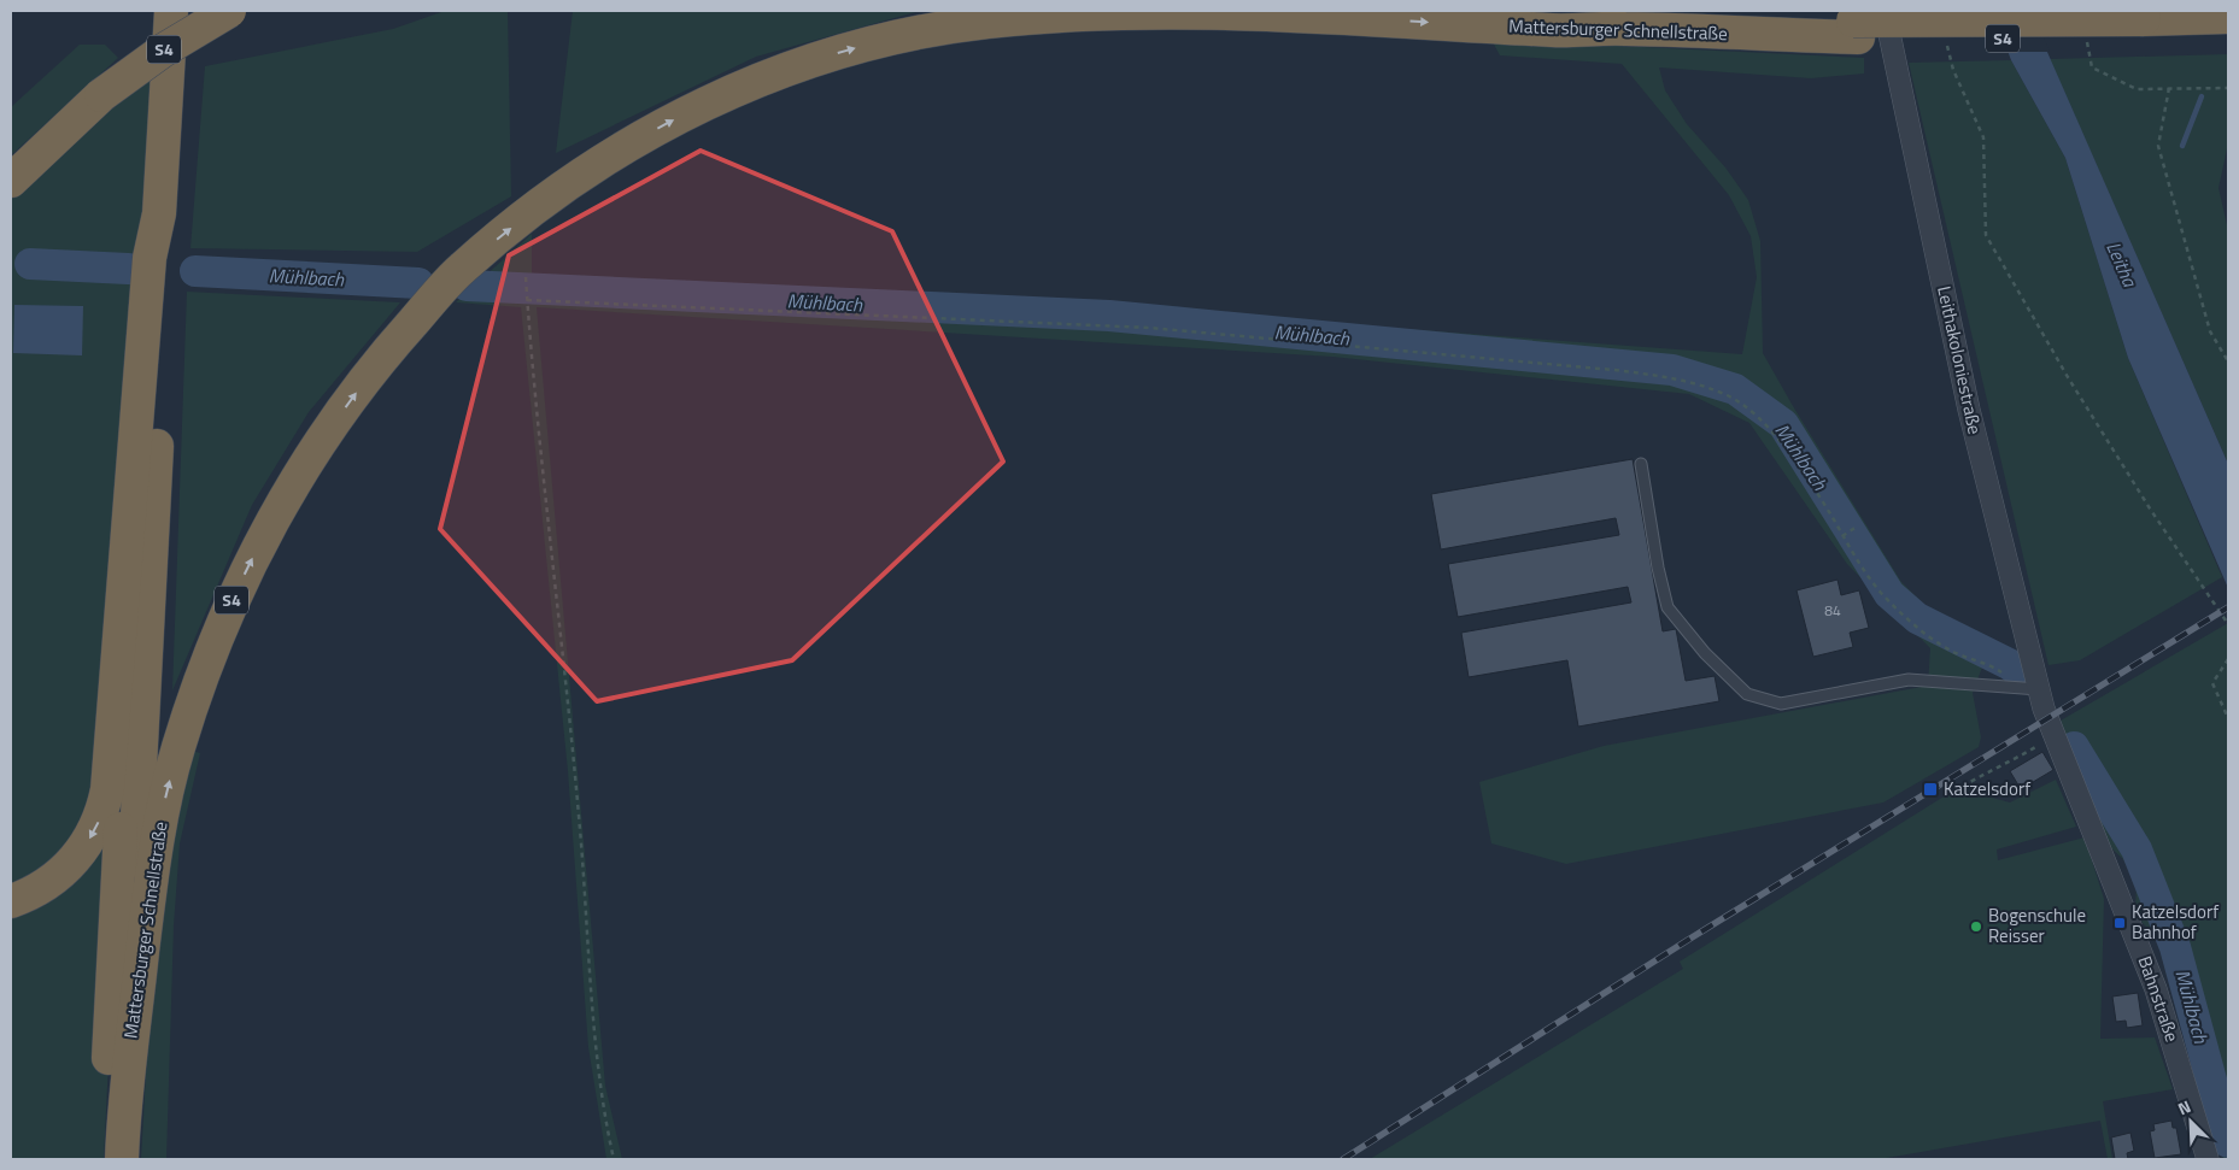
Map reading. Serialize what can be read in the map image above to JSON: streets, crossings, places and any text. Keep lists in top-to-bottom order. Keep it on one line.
{"streets":{"highway":["Mattersburger Schnellstraße","S4"],"street":["Leithakoloniestraße","Bahnstraße"]},"crossings":[["Leithakoloniestraße","Bahnstraße"]],"one_way":["Mattersburger Schnellstraße"],"water":["Leitha","Mühlbach"],"places":{"transit":["Katzelsdorf","Katzelsdorf Bahnhof"],"other":["Bogenschule Reisser"]},"house_numbers":["84"],"north":"top left"}
